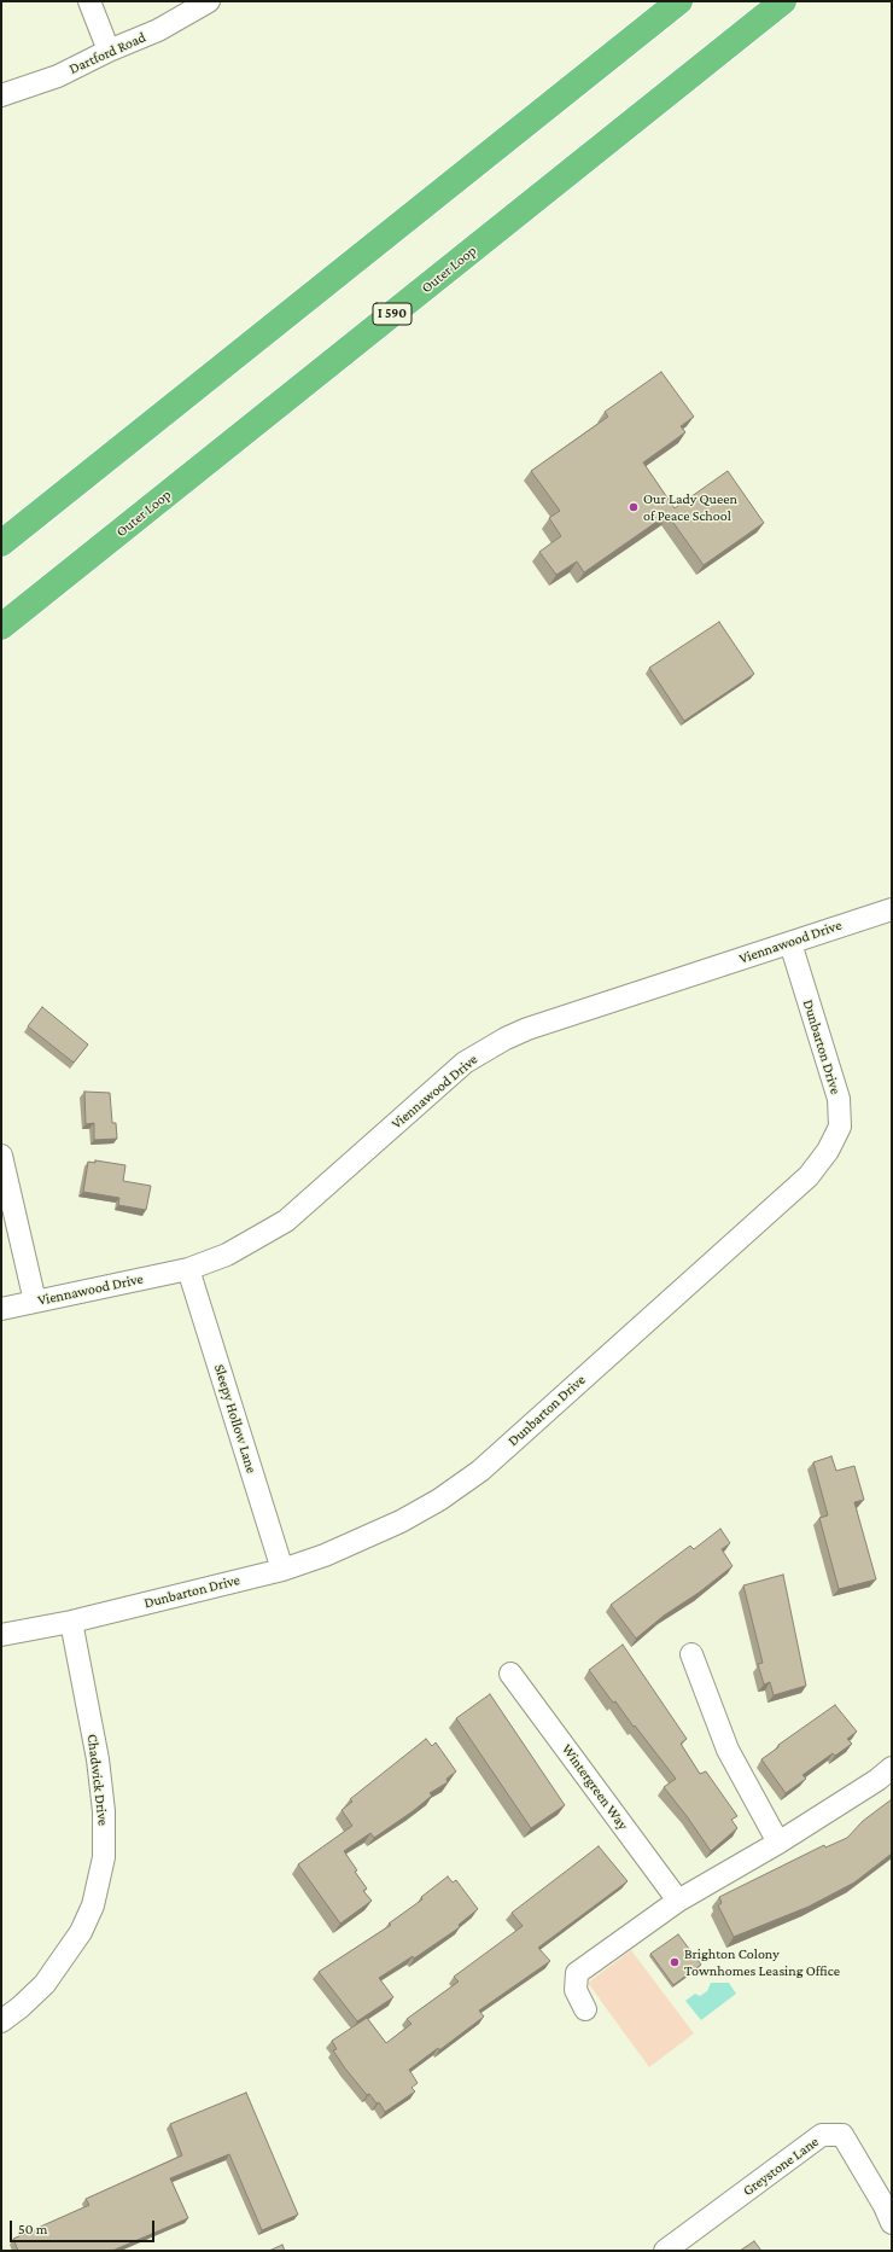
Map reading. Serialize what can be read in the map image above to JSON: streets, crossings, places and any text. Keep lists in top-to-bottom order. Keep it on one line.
{"streets":{"highway":["Outer Loop","I 590"],"street":["Dartford Road","Viennawood Drive","Dunbarton Drive","Sleepy Hollow Lane","Chadwick Drive","Wintergreen Way","Greystone Lane"]},"crossings":[["Viennawood Drive","Dunbarton Drive"],["Viennawood Drive","Sleepy Hollow Lane"],["Dunbarton Drive","Sleepy Hollow Lane"],["Dunbarton Drive","Chadwick Drive"]],"places":["Our Lady Queen of Peace School","Brighton Colony Townhomes Leasing Office"],"scale_bar":"50 m"}
